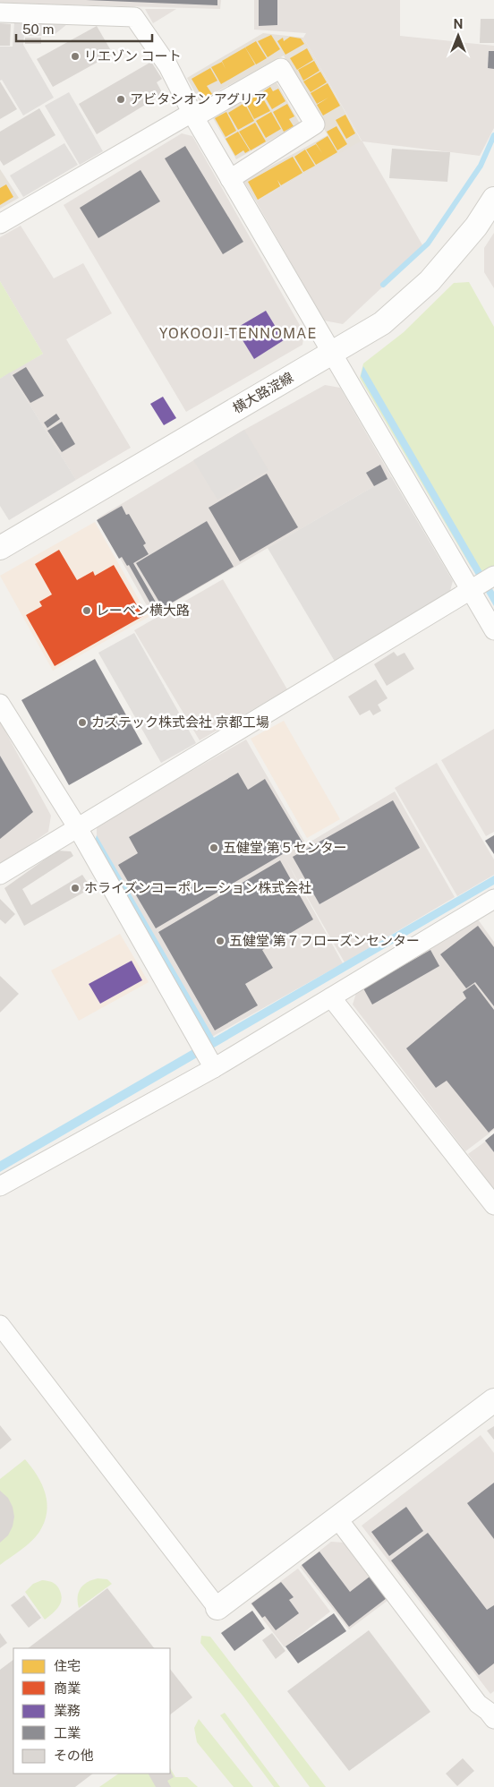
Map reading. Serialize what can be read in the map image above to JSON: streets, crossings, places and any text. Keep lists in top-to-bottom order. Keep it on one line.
{"streets":{"street":["横大路淀線"]},"districts":["YOKOOJI-TENNOMAE"],"places":["リエゾン コート","アビタシオン アグリア","レーベン横大路","カズテック株式会社 京都工場","五健堂 第５センター","ホライズンコーポレーション株式会社","五健堂 第７フローズンセンター"],"legend":["住宅","商業","業務","工業","その他"],"scale_bar":"50 m","north":"top"}
